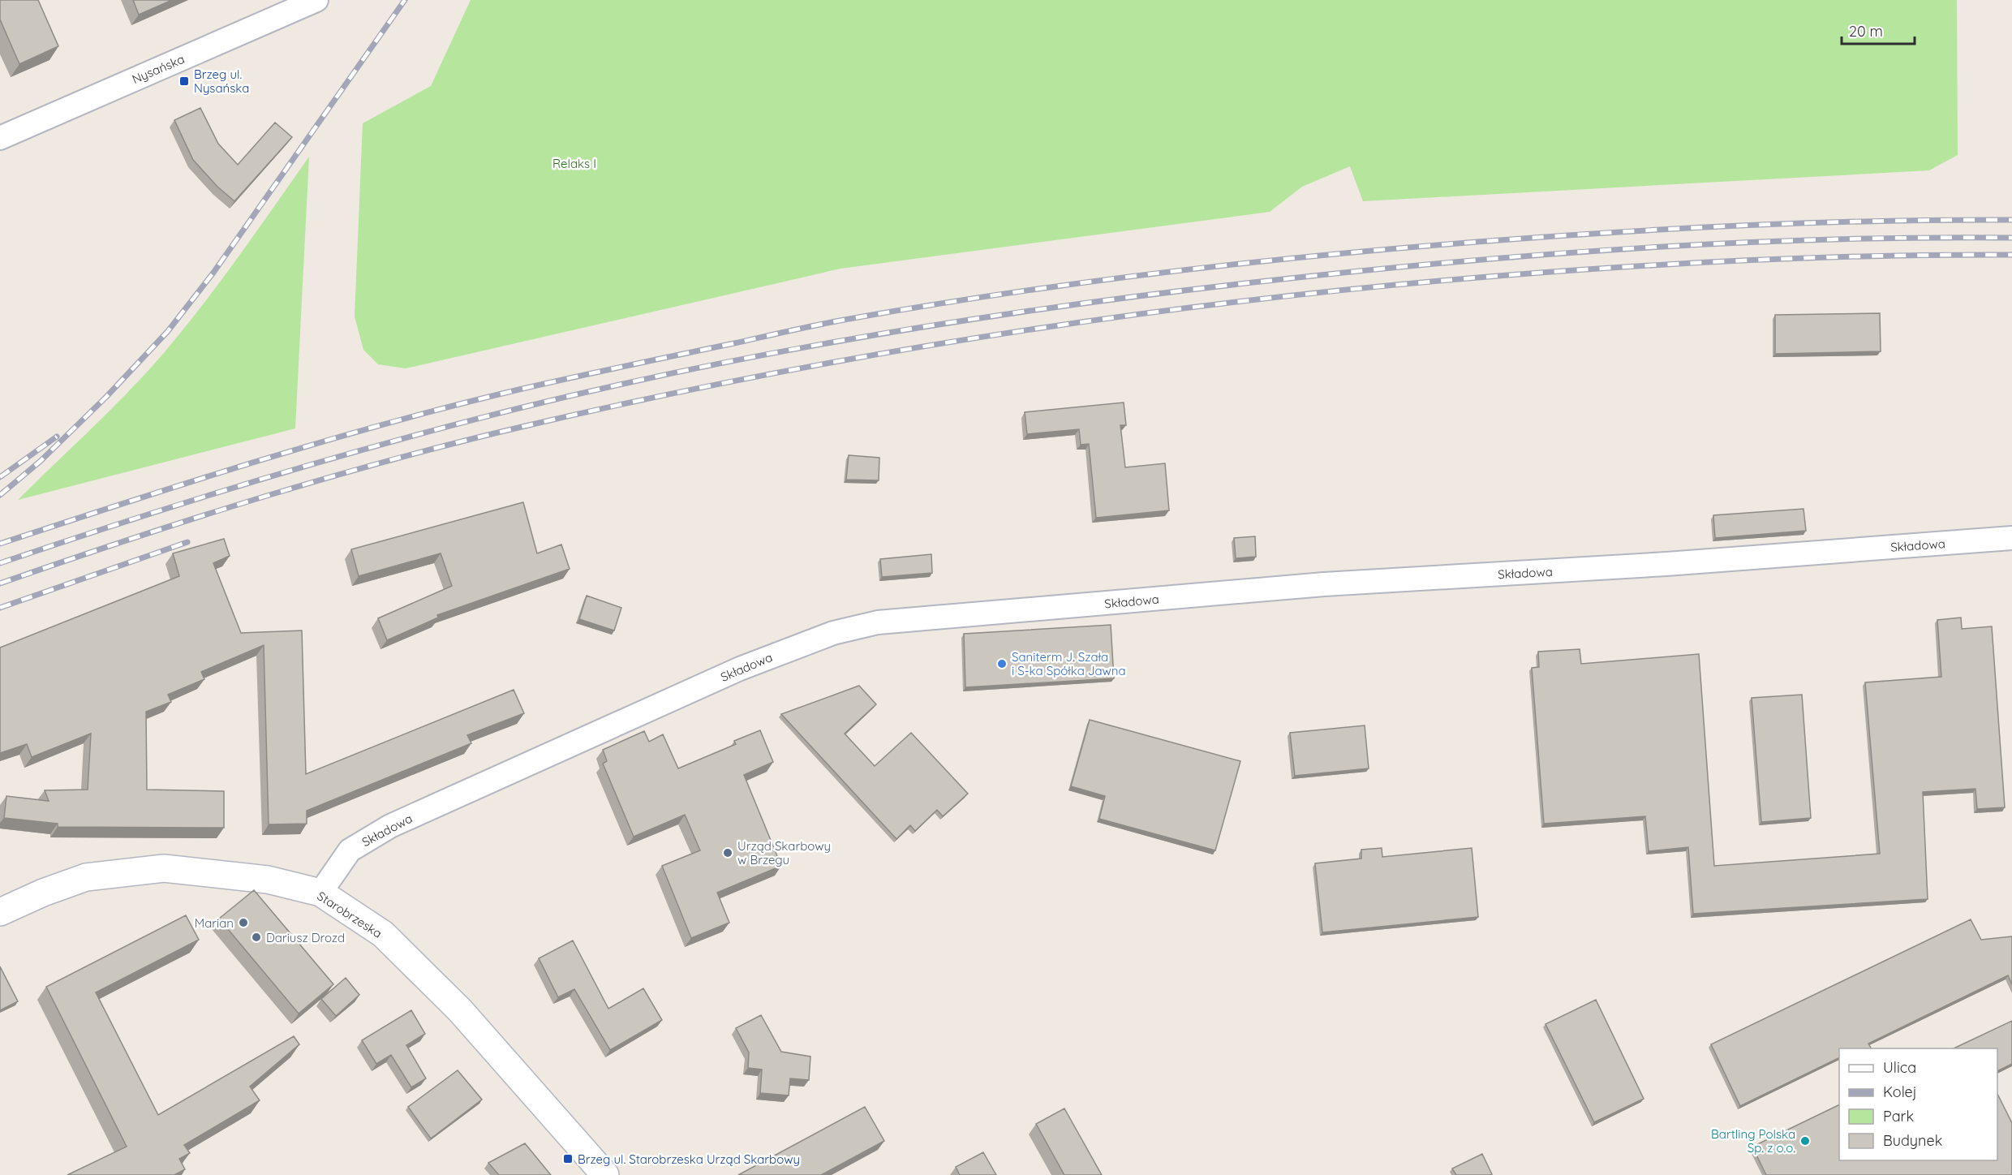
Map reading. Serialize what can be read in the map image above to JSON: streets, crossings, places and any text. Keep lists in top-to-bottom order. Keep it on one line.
{"streets":{"street":["Nysańska","Składowa","Starobrzeska"]},"crossings":[["Składowa","Starobrzeska"]],"parks":["Relaks I"],"places":{"transit":["Brzeg ul. Nysańska","Brzeg ul. Starobrzeska Urząd Skarbowy"],"other":["Saniterm J. Szała i S-ka Spółka Jawna","Urząd Skarbowy w Brzegu","Marian","Dariusz Drozd","Bartling Polska Sp. z o.o."]},"legend":["Ulica","Kolej","Park","Budynek"],"scale_bar":"20 m"}
